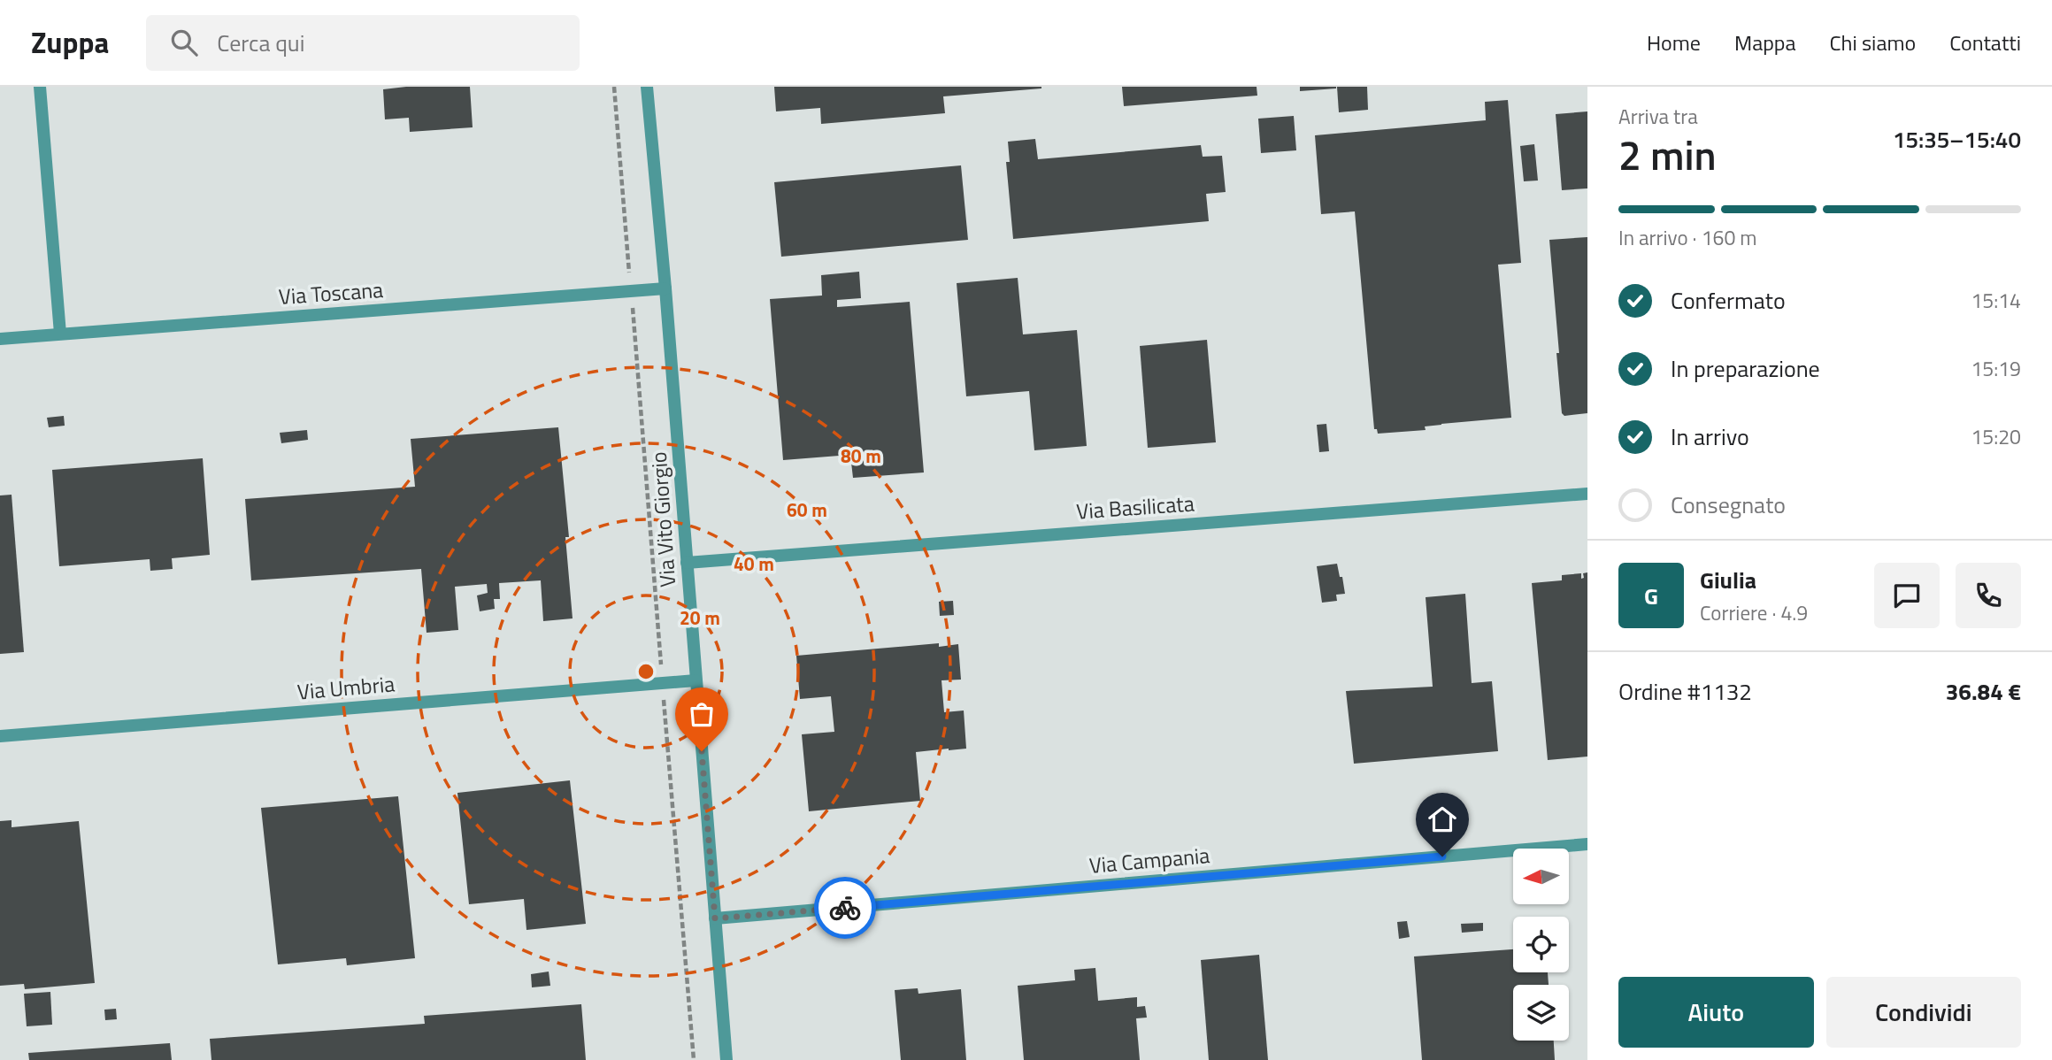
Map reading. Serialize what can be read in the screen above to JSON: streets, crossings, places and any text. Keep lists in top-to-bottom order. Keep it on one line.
{"streets":{"street":["Via Toscana","Via Basilicata","Via Vito Giorgio","Via Umbria","Via Campania"]},"crossings":[["Via Toscana","Via Vito Giorgio"],["Via Basilicata","Via Vito Giorgio"],["Via Vito Giorgio","Via Umbria"],["Via Vito Giorgio","Via Campania"]],"north":"left","page":{"header":"Zuppa","search":"Cerca qui","nav":["Home","Mappa","Chi siamo","Contatti"],"heading":["2 min","Arriva tra","15:35–15:40"],"panel":["Giulia","Corriere · 4.9","Ordine #1132","36.84 €"],"bar":"In arrivo · 160 m","list":[["Confermato","15:14"],["In preparazione","15:19"],["In arrivo","15:20"],"Consegnato"],"round":"G","buttons":["Aiuto","Condividi"]},"rings":["80 m","60 m","40 m","20 m"]}
